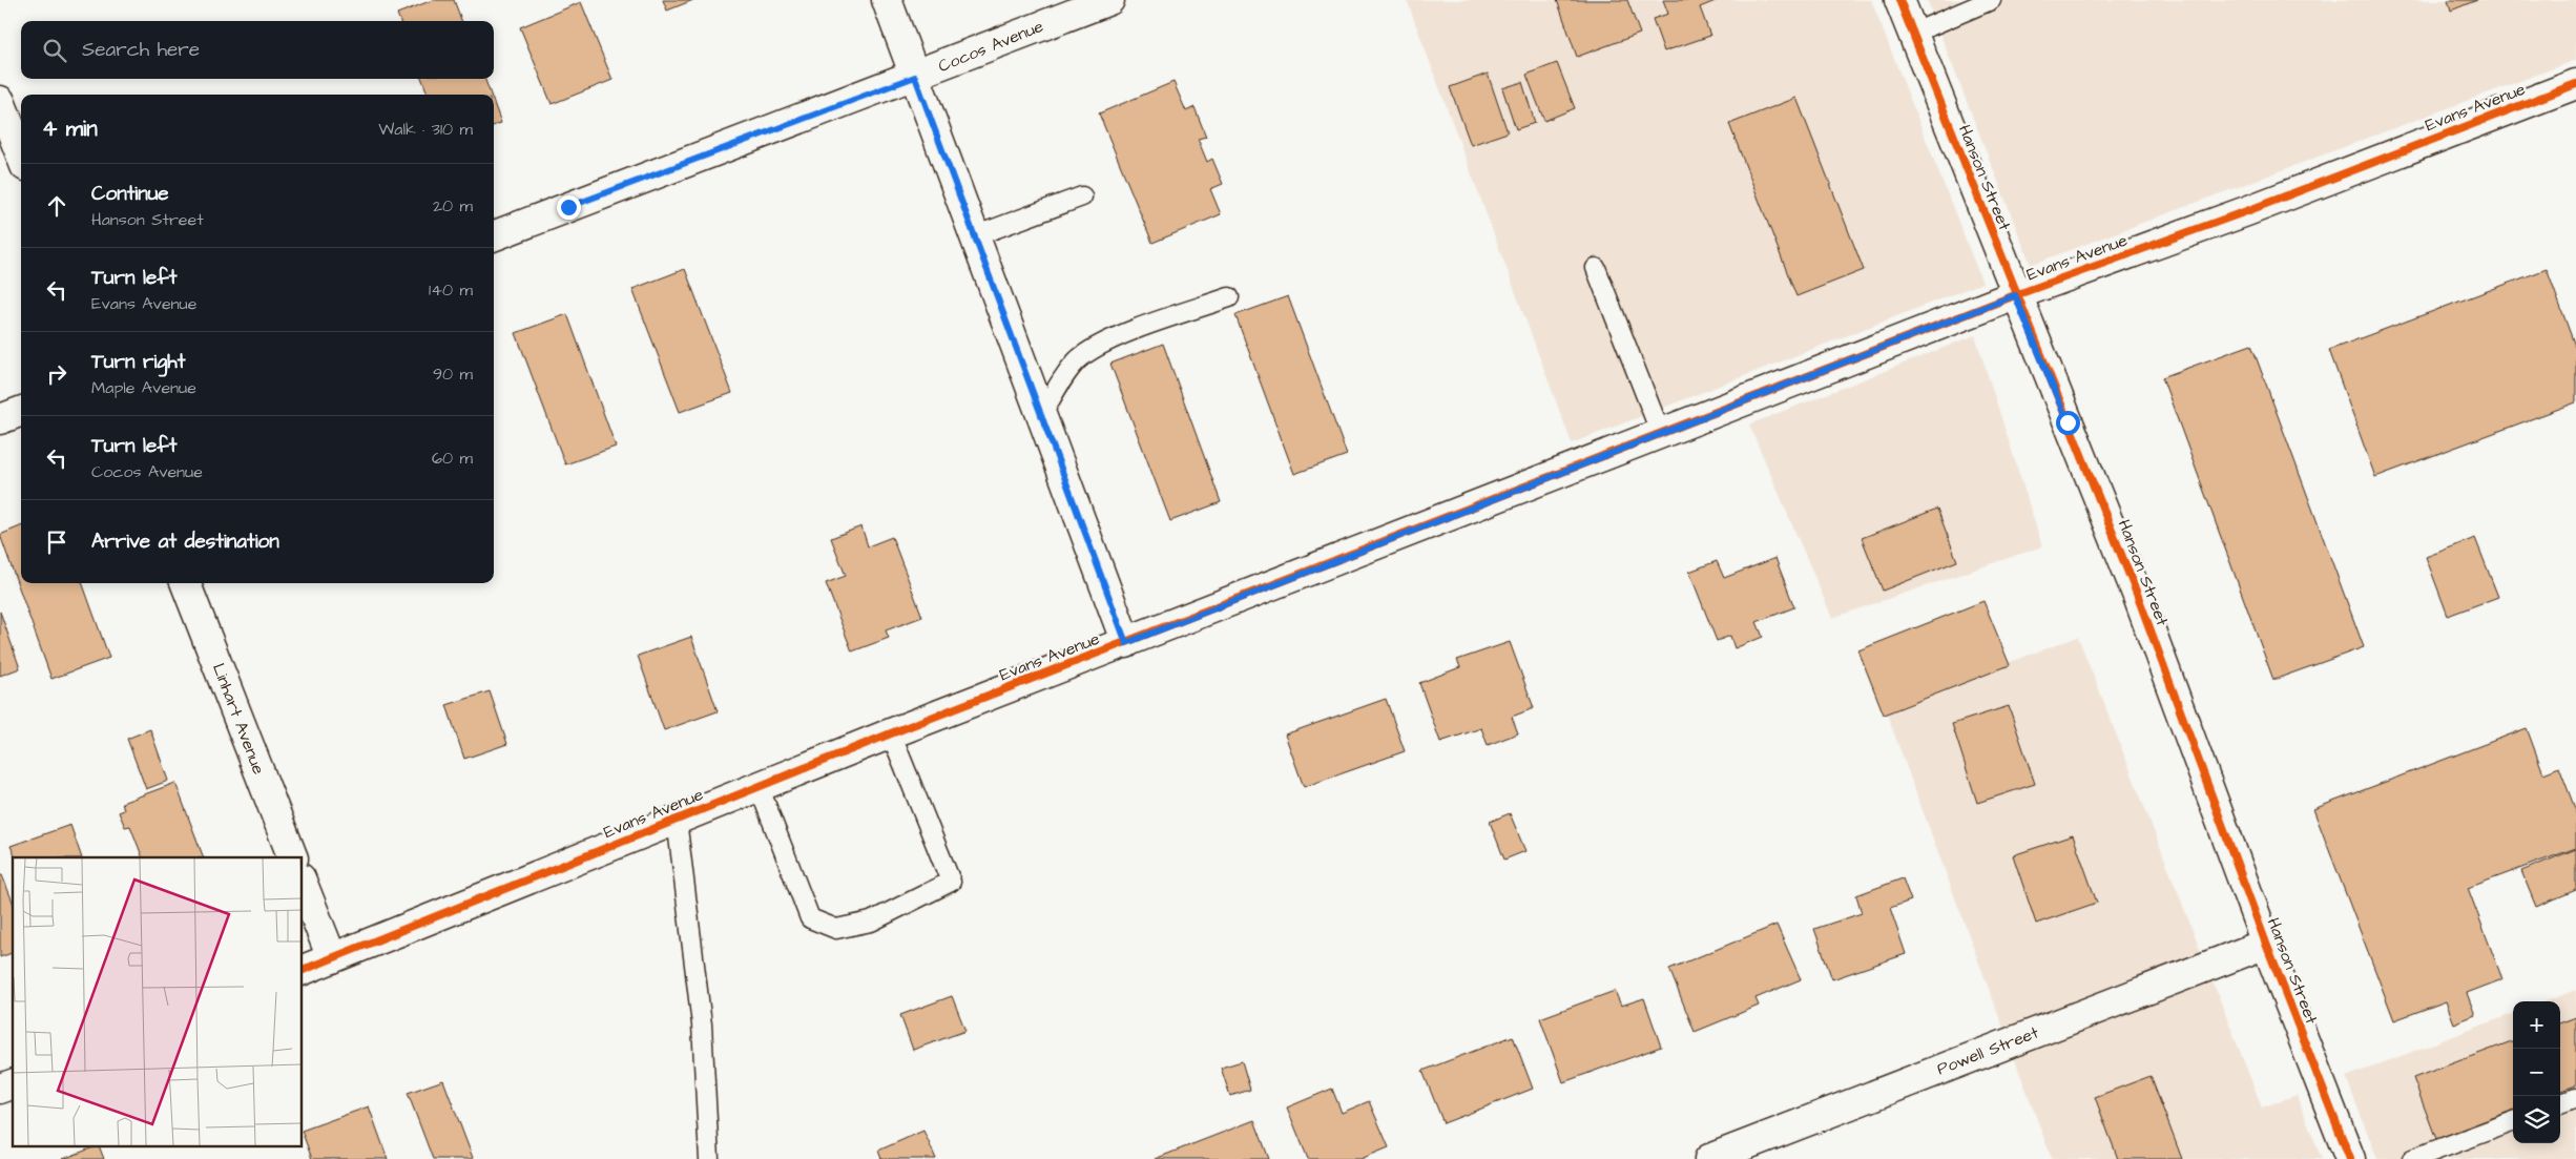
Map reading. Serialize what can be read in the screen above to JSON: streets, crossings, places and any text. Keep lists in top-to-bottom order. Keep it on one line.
{"streets":{"street":["Cocos Avenue","Evans Avenue","Hanson Street","Linhart Avenue","Powell Street"]},"crossings":[["Evans Avenue","Hanson Street"],["Hanson Street","Powell Street"]],"page":{"search":"Search here","heading":["4 min","Walk · 310 m"],"list":[["Continue","Hanson Street","20 m"],["Turn left","Evans Avenue","140 m"],["Turn right","Maple Avenue","90 m"],["Turn left","Cocos Avenue","60 m"],"Arrive at destination"],"map_buttons":["+","−"]}}
